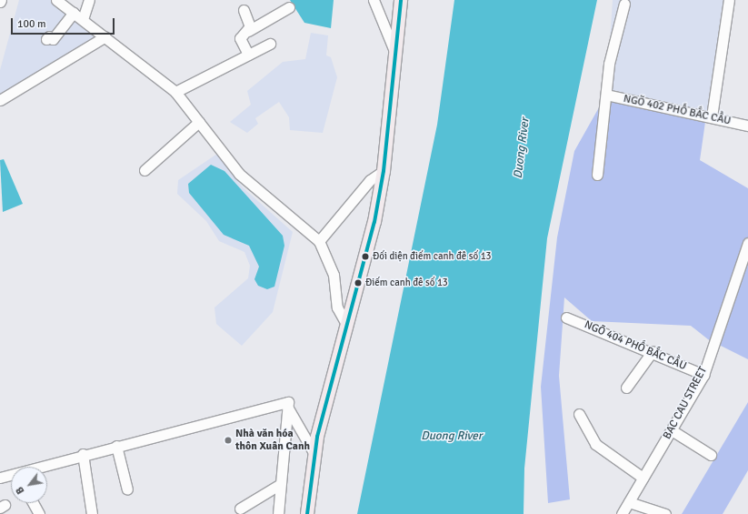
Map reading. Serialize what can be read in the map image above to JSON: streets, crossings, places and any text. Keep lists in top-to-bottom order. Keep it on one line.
{"streets":{"street":["NGÕ 402 PHỐ BẮC CẦU","NGÕ 404 PHỐ BẮC CẦU","BAC CAU STREET"]},"crossings":[["NGÕ 404 PHỐ BẮC CẦU","BAC CAU STREET"]],"water":["Duong River"],"places":["Đối diện điếm canh đê số 13","Điếm canh đê số 13","Nhà văn hóa thôn Xuân Canh"],"scale_bar":"100 m","north":"bottom left"}
